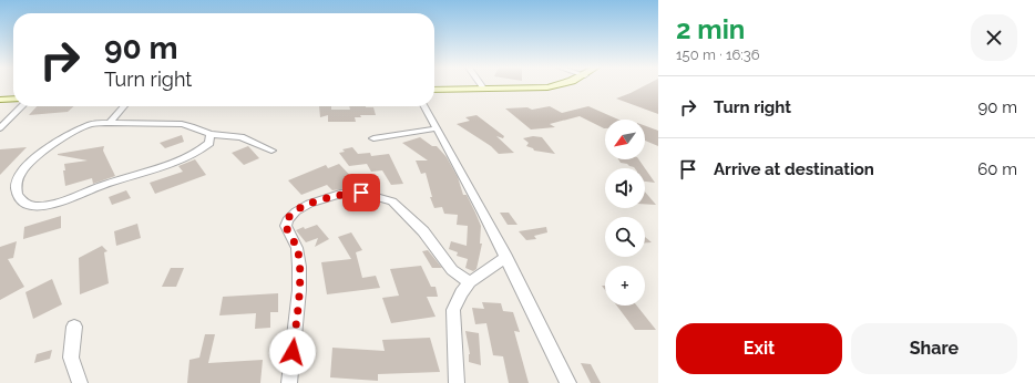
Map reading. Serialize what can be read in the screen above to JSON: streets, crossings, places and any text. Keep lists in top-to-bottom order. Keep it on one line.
{"north":"bottom left","page":{"heading":["2 min","150 m · 16:36"],"turn":["90 m","Turn right"],"list":[{"name":"Turn right","value":"90 m"},{"name":"Arrive at destination","value":"60 m"}],"map_buttons":"+","buttons":["Exit","Share"]}}
